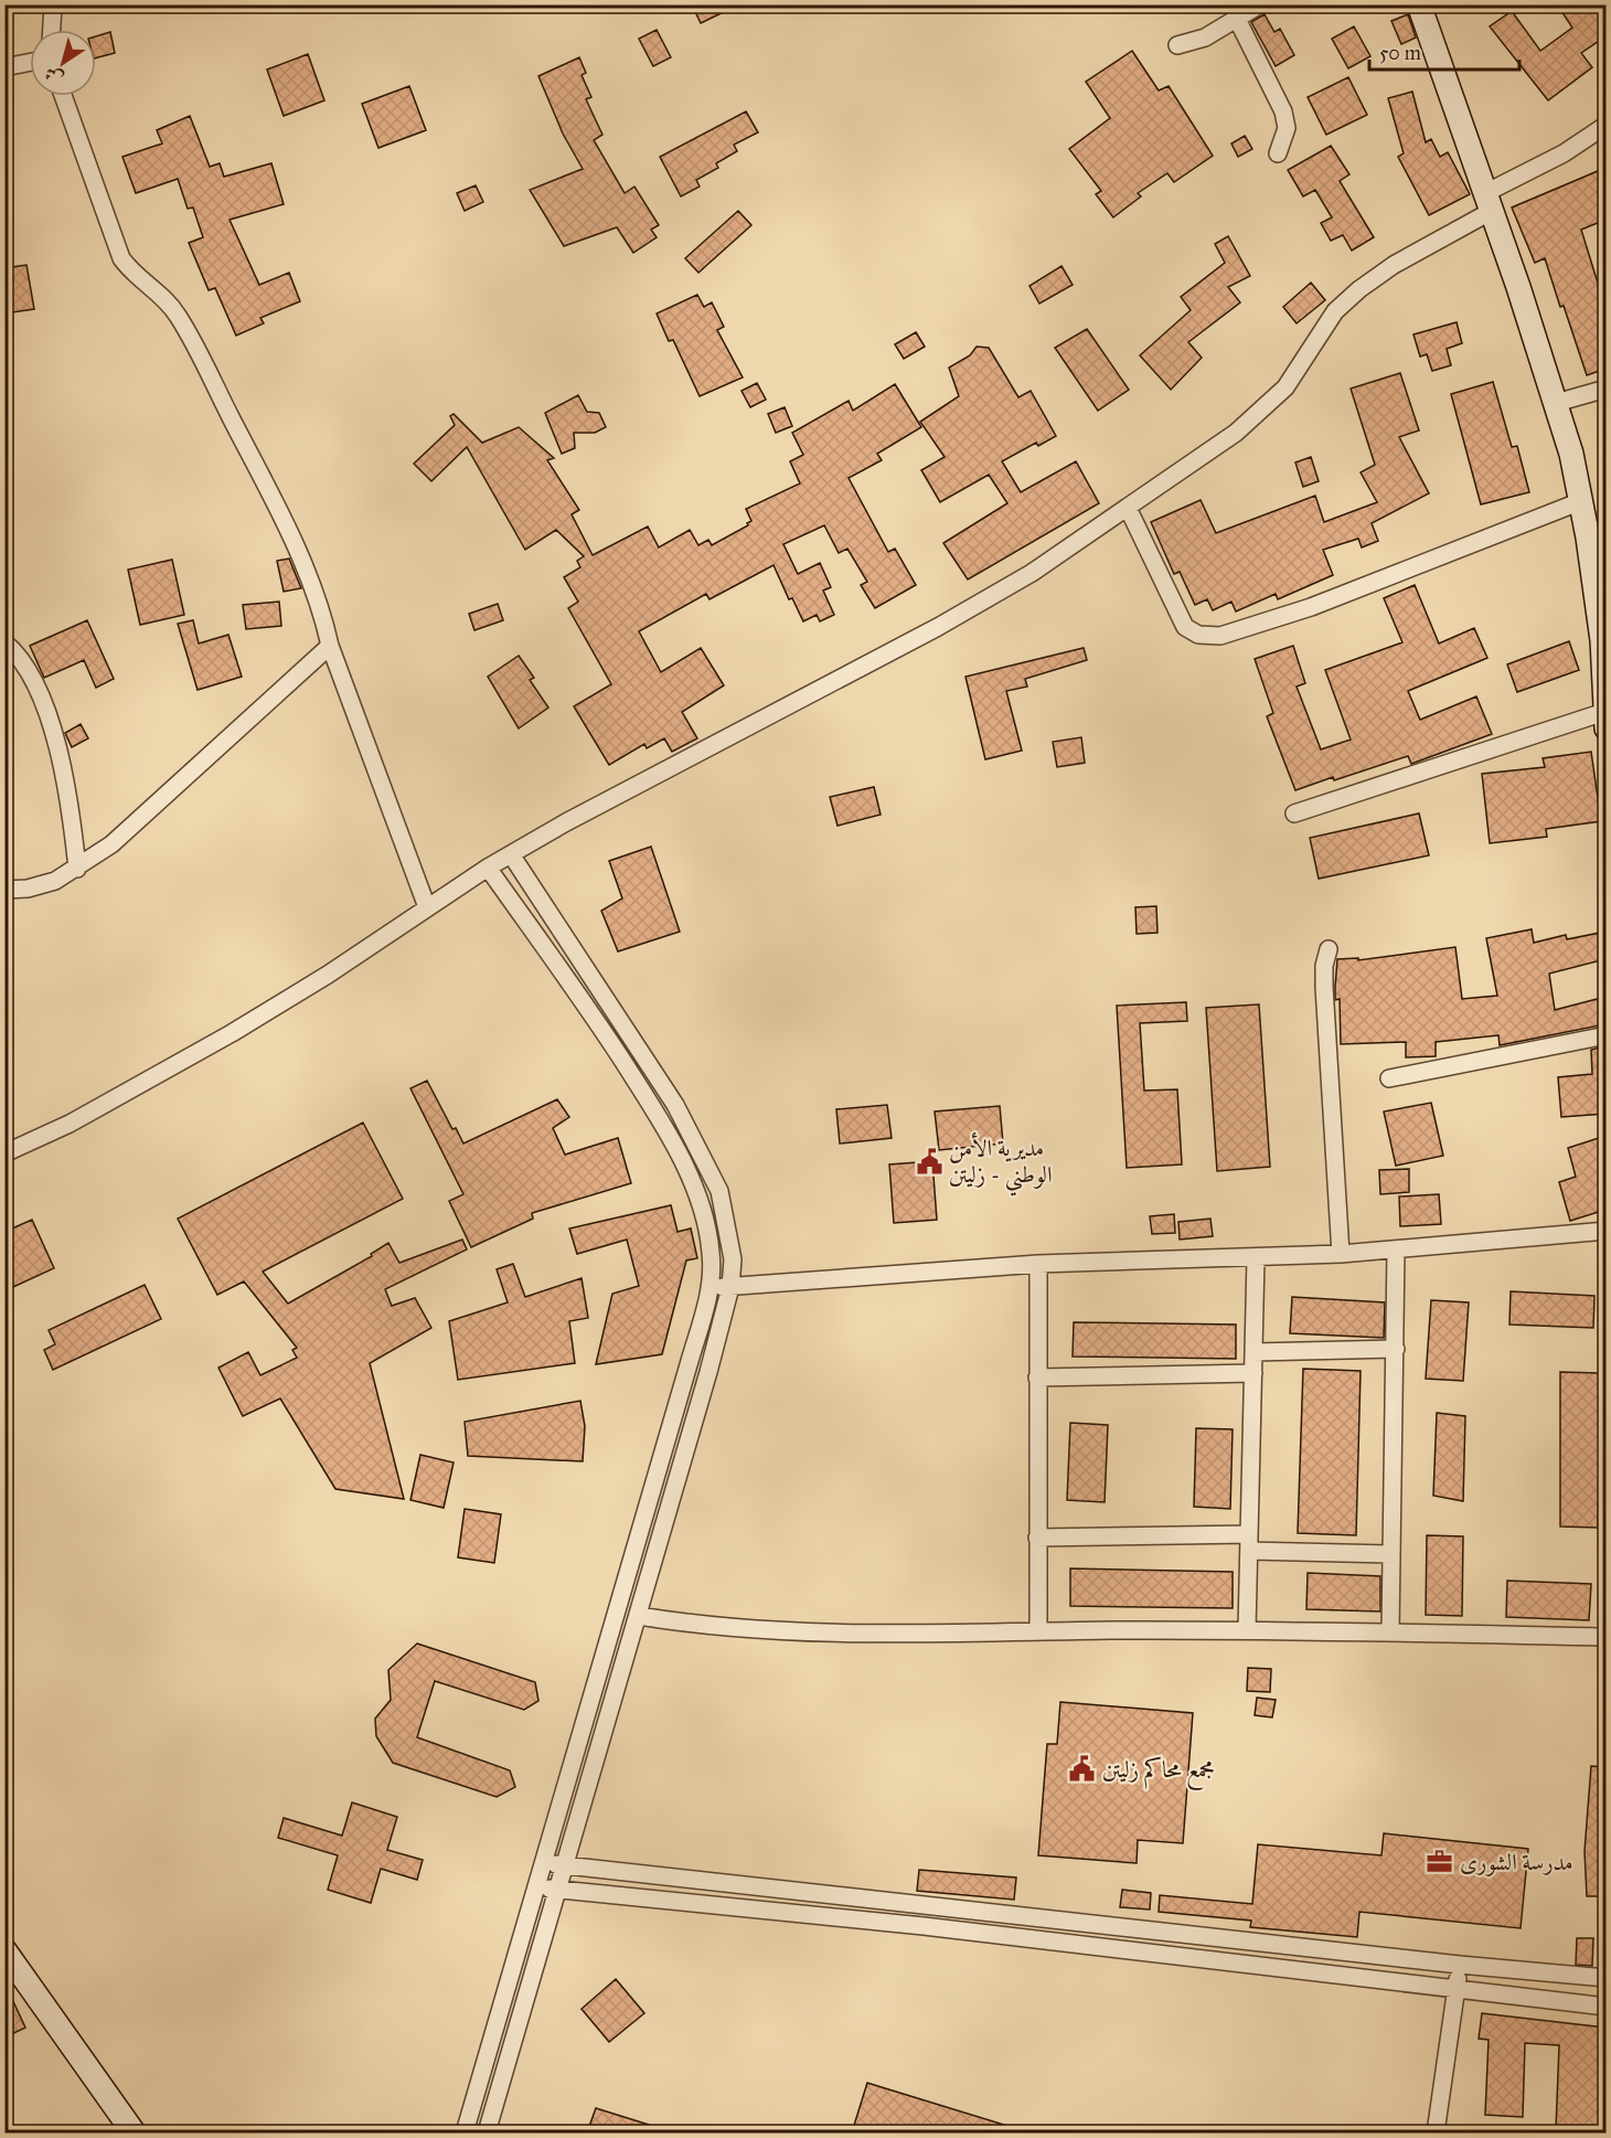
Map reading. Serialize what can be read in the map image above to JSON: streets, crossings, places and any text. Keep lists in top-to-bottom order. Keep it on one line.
{"places":{"public building":["مديرية الأمن الوطني - زليتن","مجمع محاكم زليتن"],"office":["مدرسة الشورى"]},"scale_bar":"50 m","north":"bottom left"}
